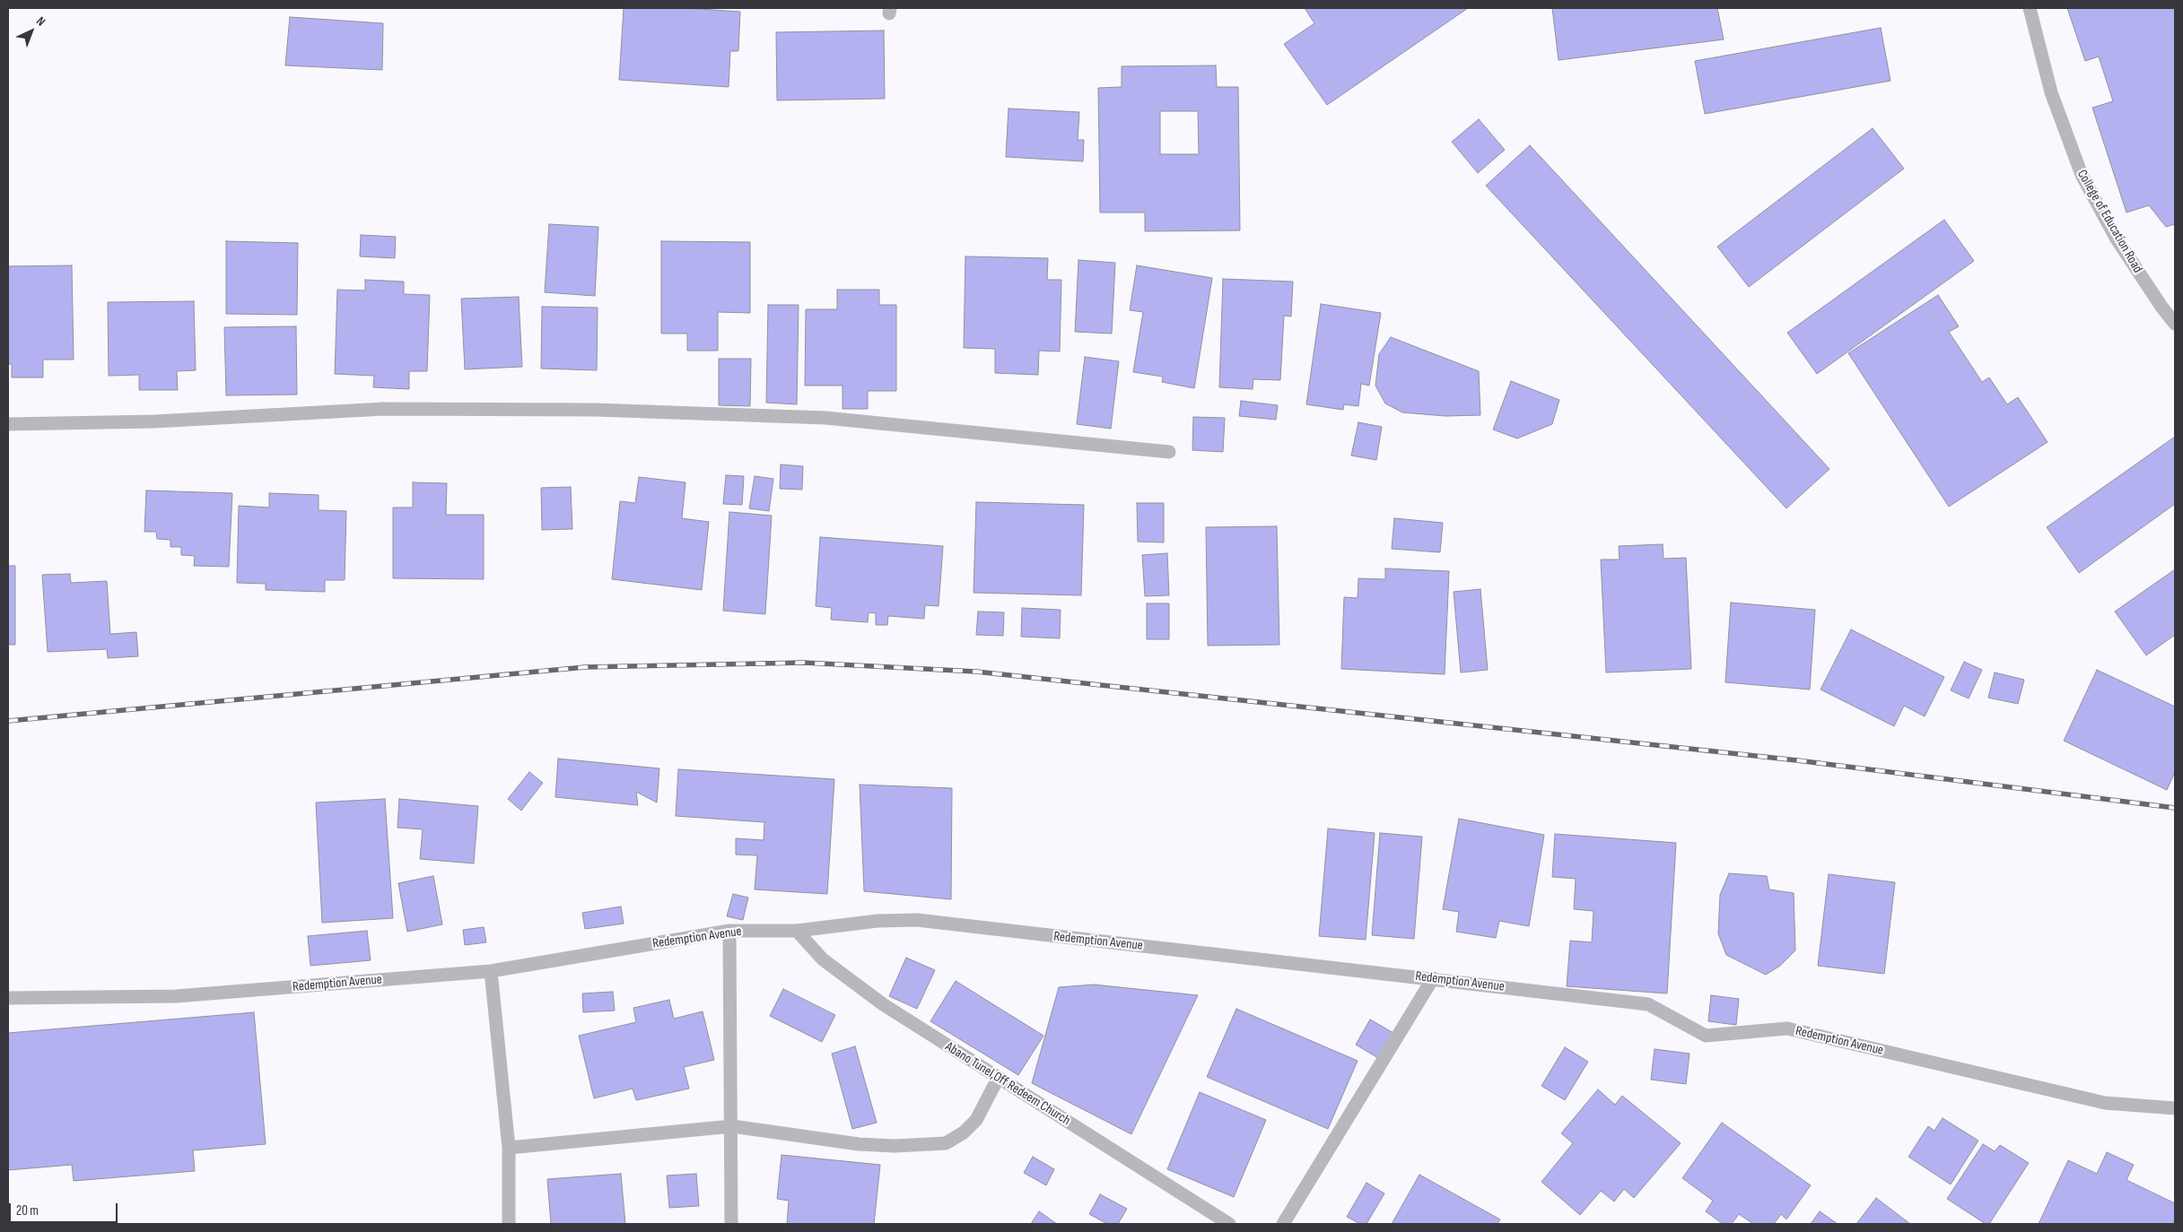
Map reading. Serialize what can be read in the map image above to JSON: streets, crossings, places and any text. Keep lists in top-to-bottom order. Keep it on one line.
{"streets":{"street":["College of Education Road","Redemption Avenue","Abano Tunel,Off Redeem Church"]},"crossings":[["Redemption Avenue","Abano Tunel,Off Redeem Church"]],"scale_bar":"20 m","north":"top right"}
